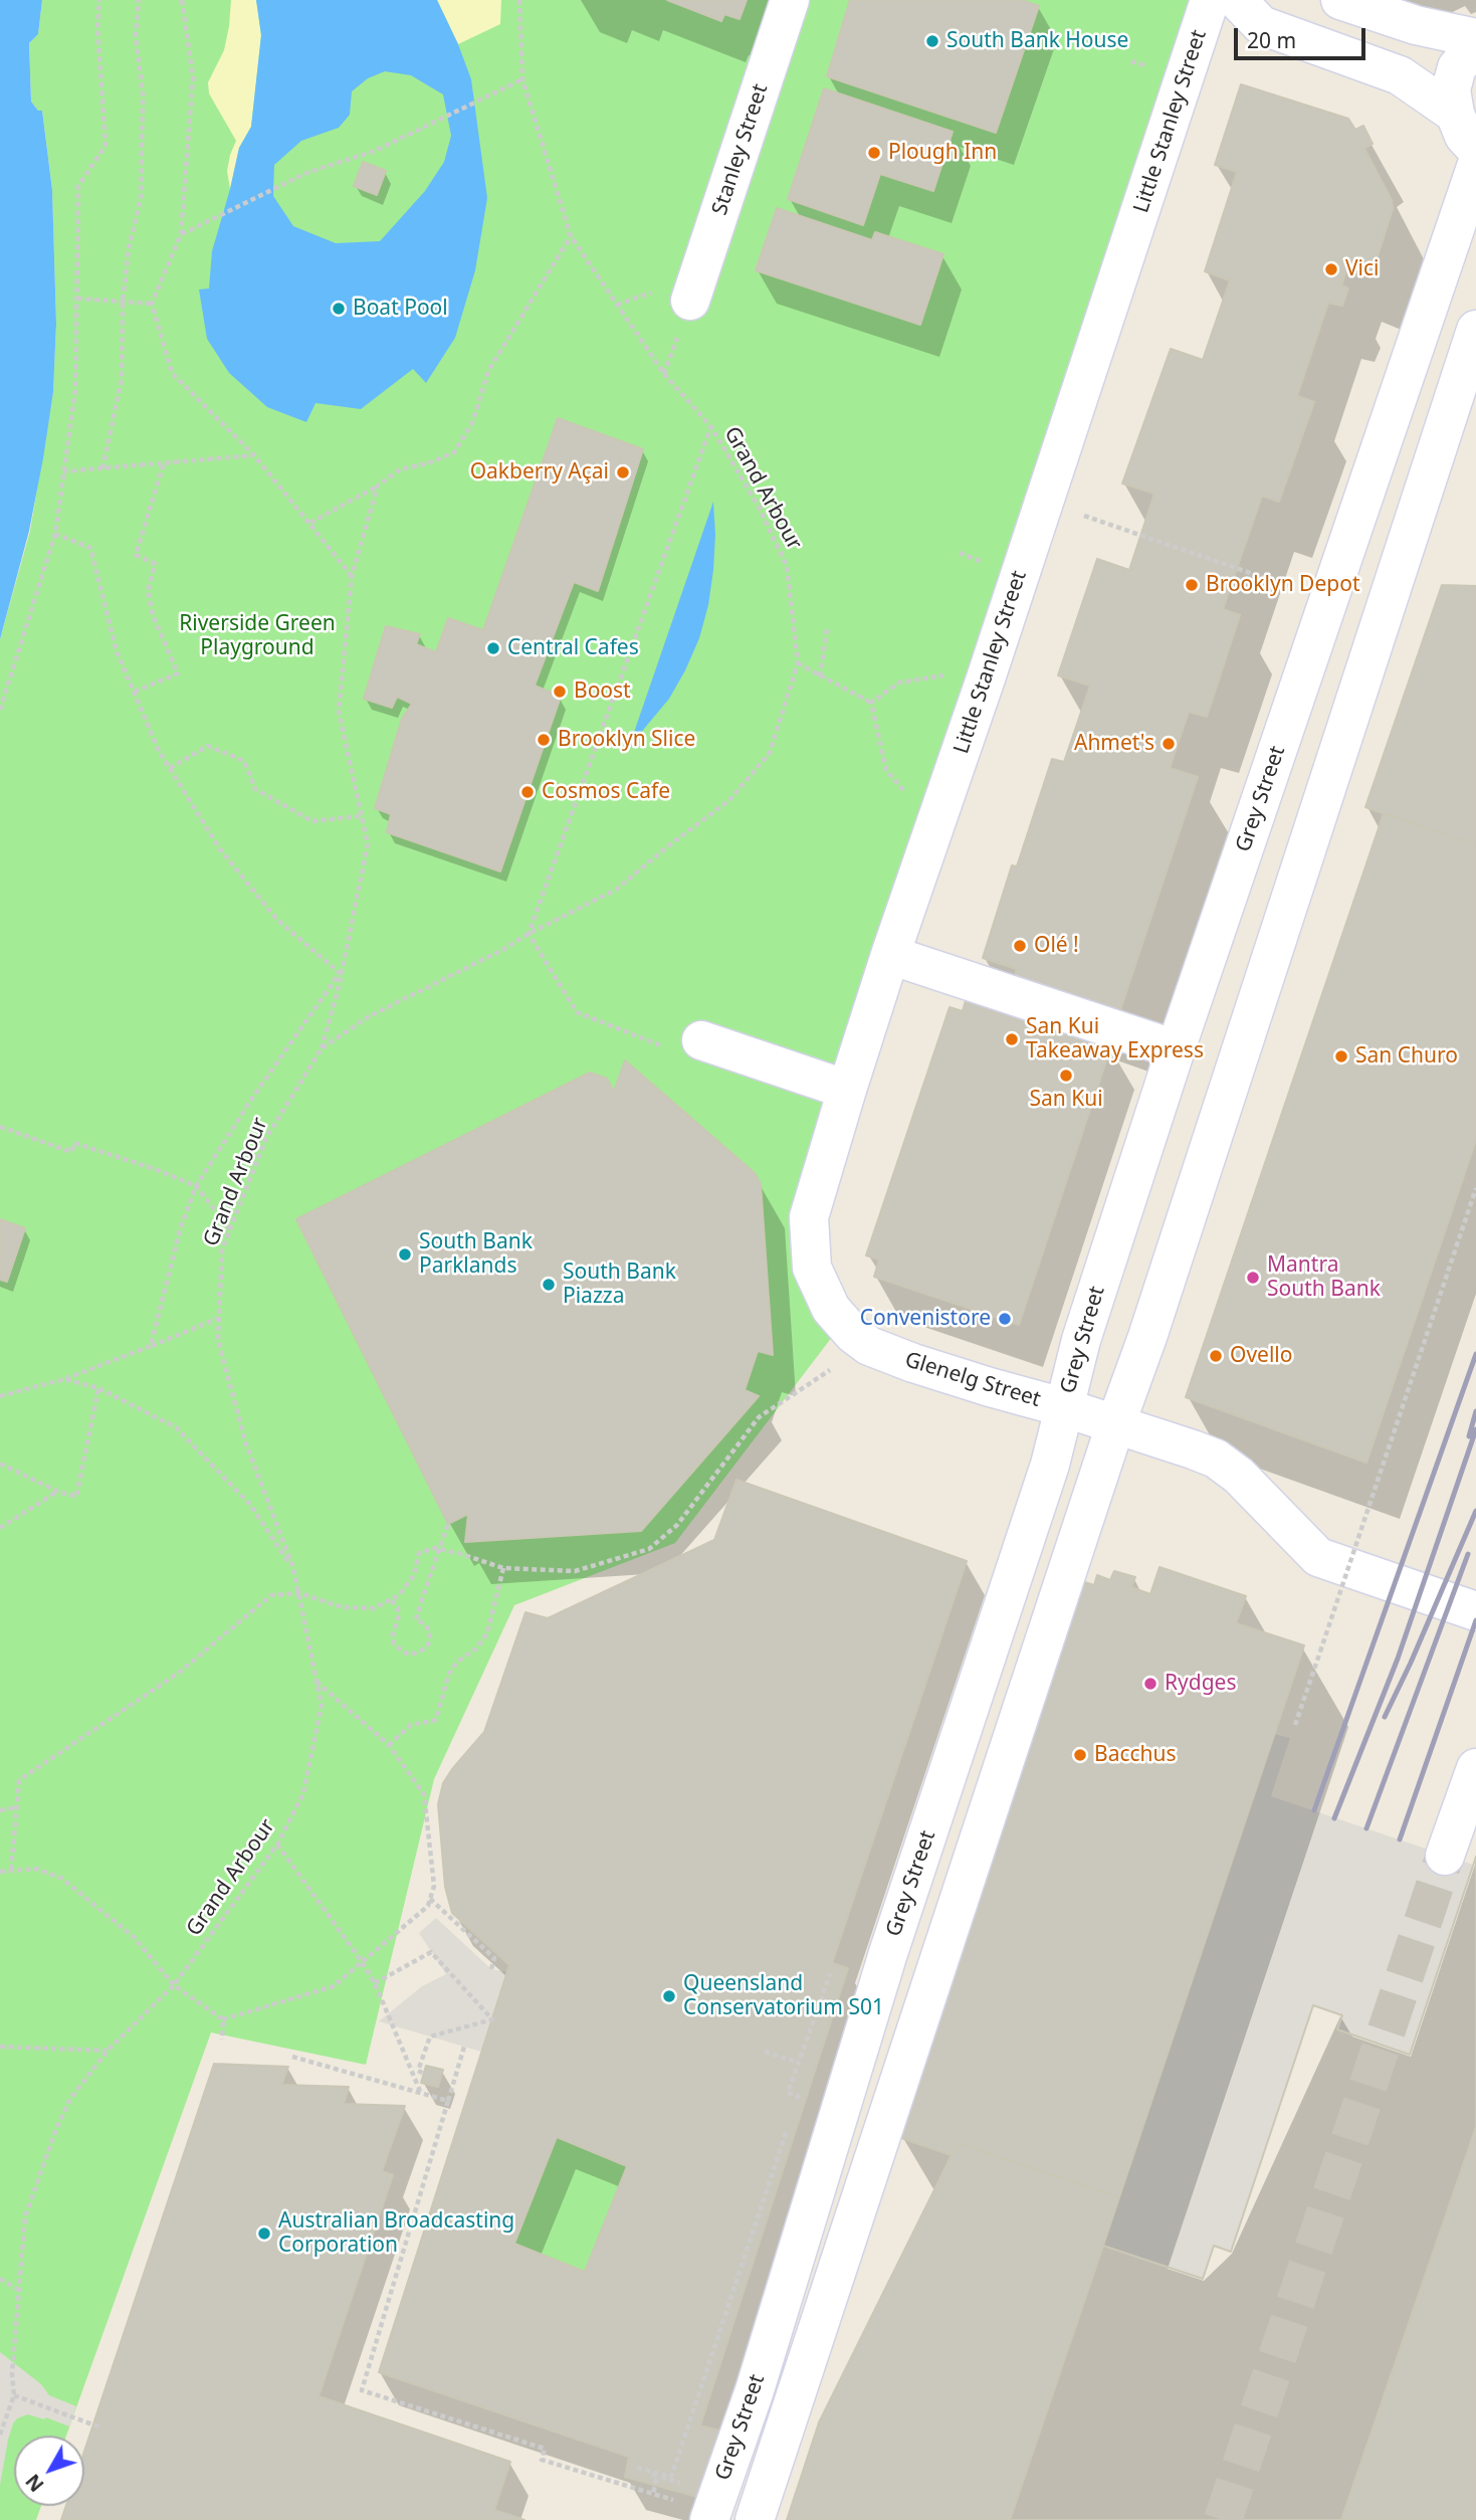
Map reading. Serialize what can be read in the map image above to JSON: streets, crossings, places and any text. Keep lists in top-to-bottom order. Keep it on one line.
{"streets":{"street":["Little Stanley Street","Stanley Street","Grey Street","Glenelg Street"],"path":["Grand Arbour"]},"crossings":[["Little Stanley Street","Glenelg Street"],["Grey Street","Glenelg Street"]],"parks":["Riverside Green Playground"],"places":["South Bank House","Plough Inn","Vici","Boat Pool","Oakberry Açai","Brooklyn Depot","Central Cafes","Boost","Brooklyn Slice","Ahmet's","Cosmos Cafe","Olé !","San Kui Takeaway Express","San Churo","San Kui","South Bank Parklands","Mantra South Bank","South Bank Piazza","Convenistore","Ovello","Rydges","Bacchus","Queensland Conservatorium S01","Australian Broadcasting Corporation"],"scale_bar":"20 m","north":"bottom left"}
